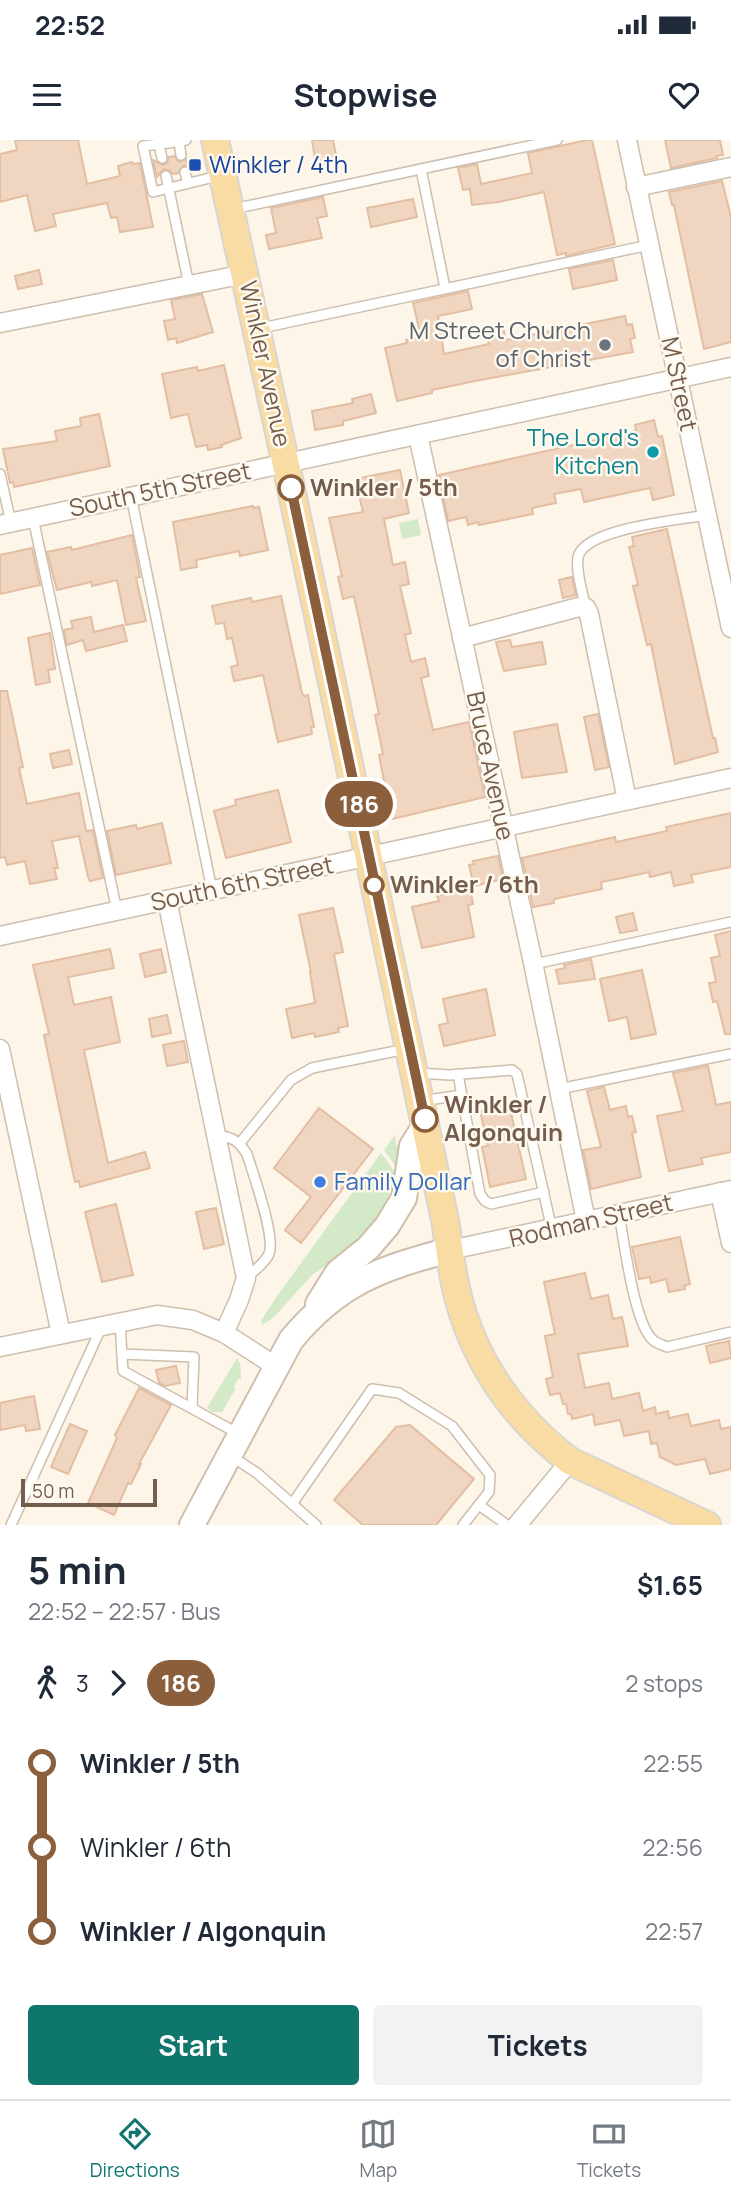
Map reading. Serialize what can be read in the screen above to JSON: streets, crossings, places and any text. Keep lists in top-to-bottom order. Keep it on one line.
{"streets":{"main road":["Winkler Avenue"],"street":["M Street","South 5th Street","Bruce Avenue","South 6th Street","Rodman Street"]},"crossings":[["Winkler Avenue","South 5th Street"],["Winkler Avenue","South 6th Street"],["Winkler Avenue","Rodman Street"],["M Street","South 5th Street"],["South 5th Street","Bruce Avenue"],["Bruce Avenue","South 6th Street"],["Bruce Avenue","Rodman Street"]],"places":{"transit":["Winkler / 4th"],"other":["M Street Church of Christ","The Lord's Kitchen","Winkler / 5th","Winkler / 6th","Winkler / Algonquin","Family Dollar"]},"lines":["bus line 186"],"scale_bar":"50 m","page":{"status":"22:52","header":"Stopwise","on_map":"186","scale":"50 m","heading":["5 min","22:52 – 22:57 · Bus","$1.65"],"legs":["3","186","2 stops"],"list":[{"name":"Winkler / 5th","value":"22:55"},{"name":"Winkler / 6th","value":"22:56"},{"name":"Winkler / Algonquin","value":"22:57"}],"buttons":["Start","Tickets"],"tabs":["Directions","Map","Tickets"]}}
